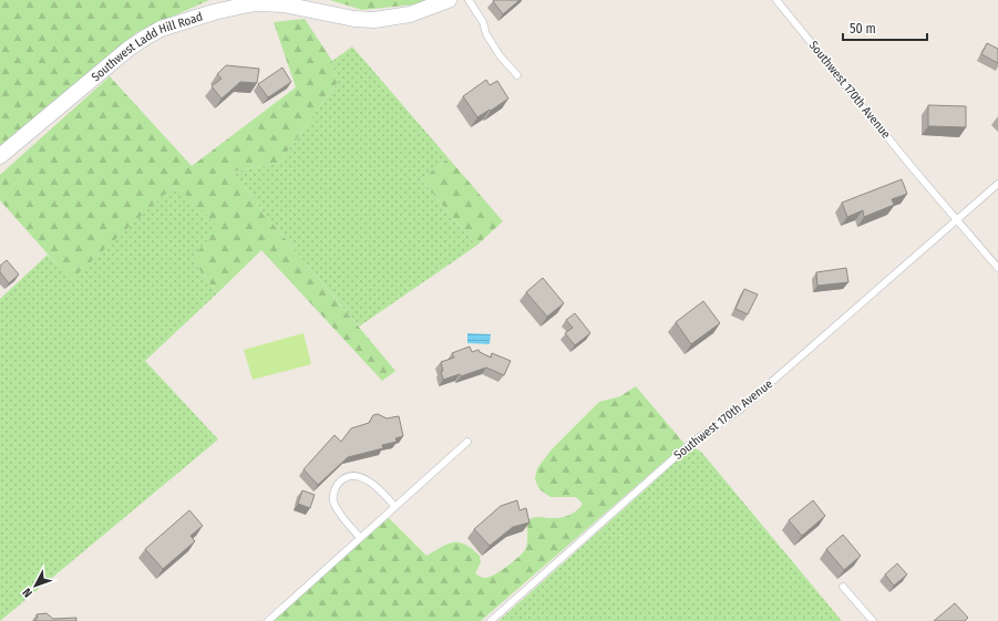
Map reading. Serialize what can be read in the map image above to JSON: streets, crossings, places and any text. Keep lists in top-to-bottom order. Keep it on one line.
{"streets":{"street":["Southwest Ladd Hill Road"],"lane":["Southwest 170th Avenue"]},"scale_bar":"50 m","north":"bottom left"}
